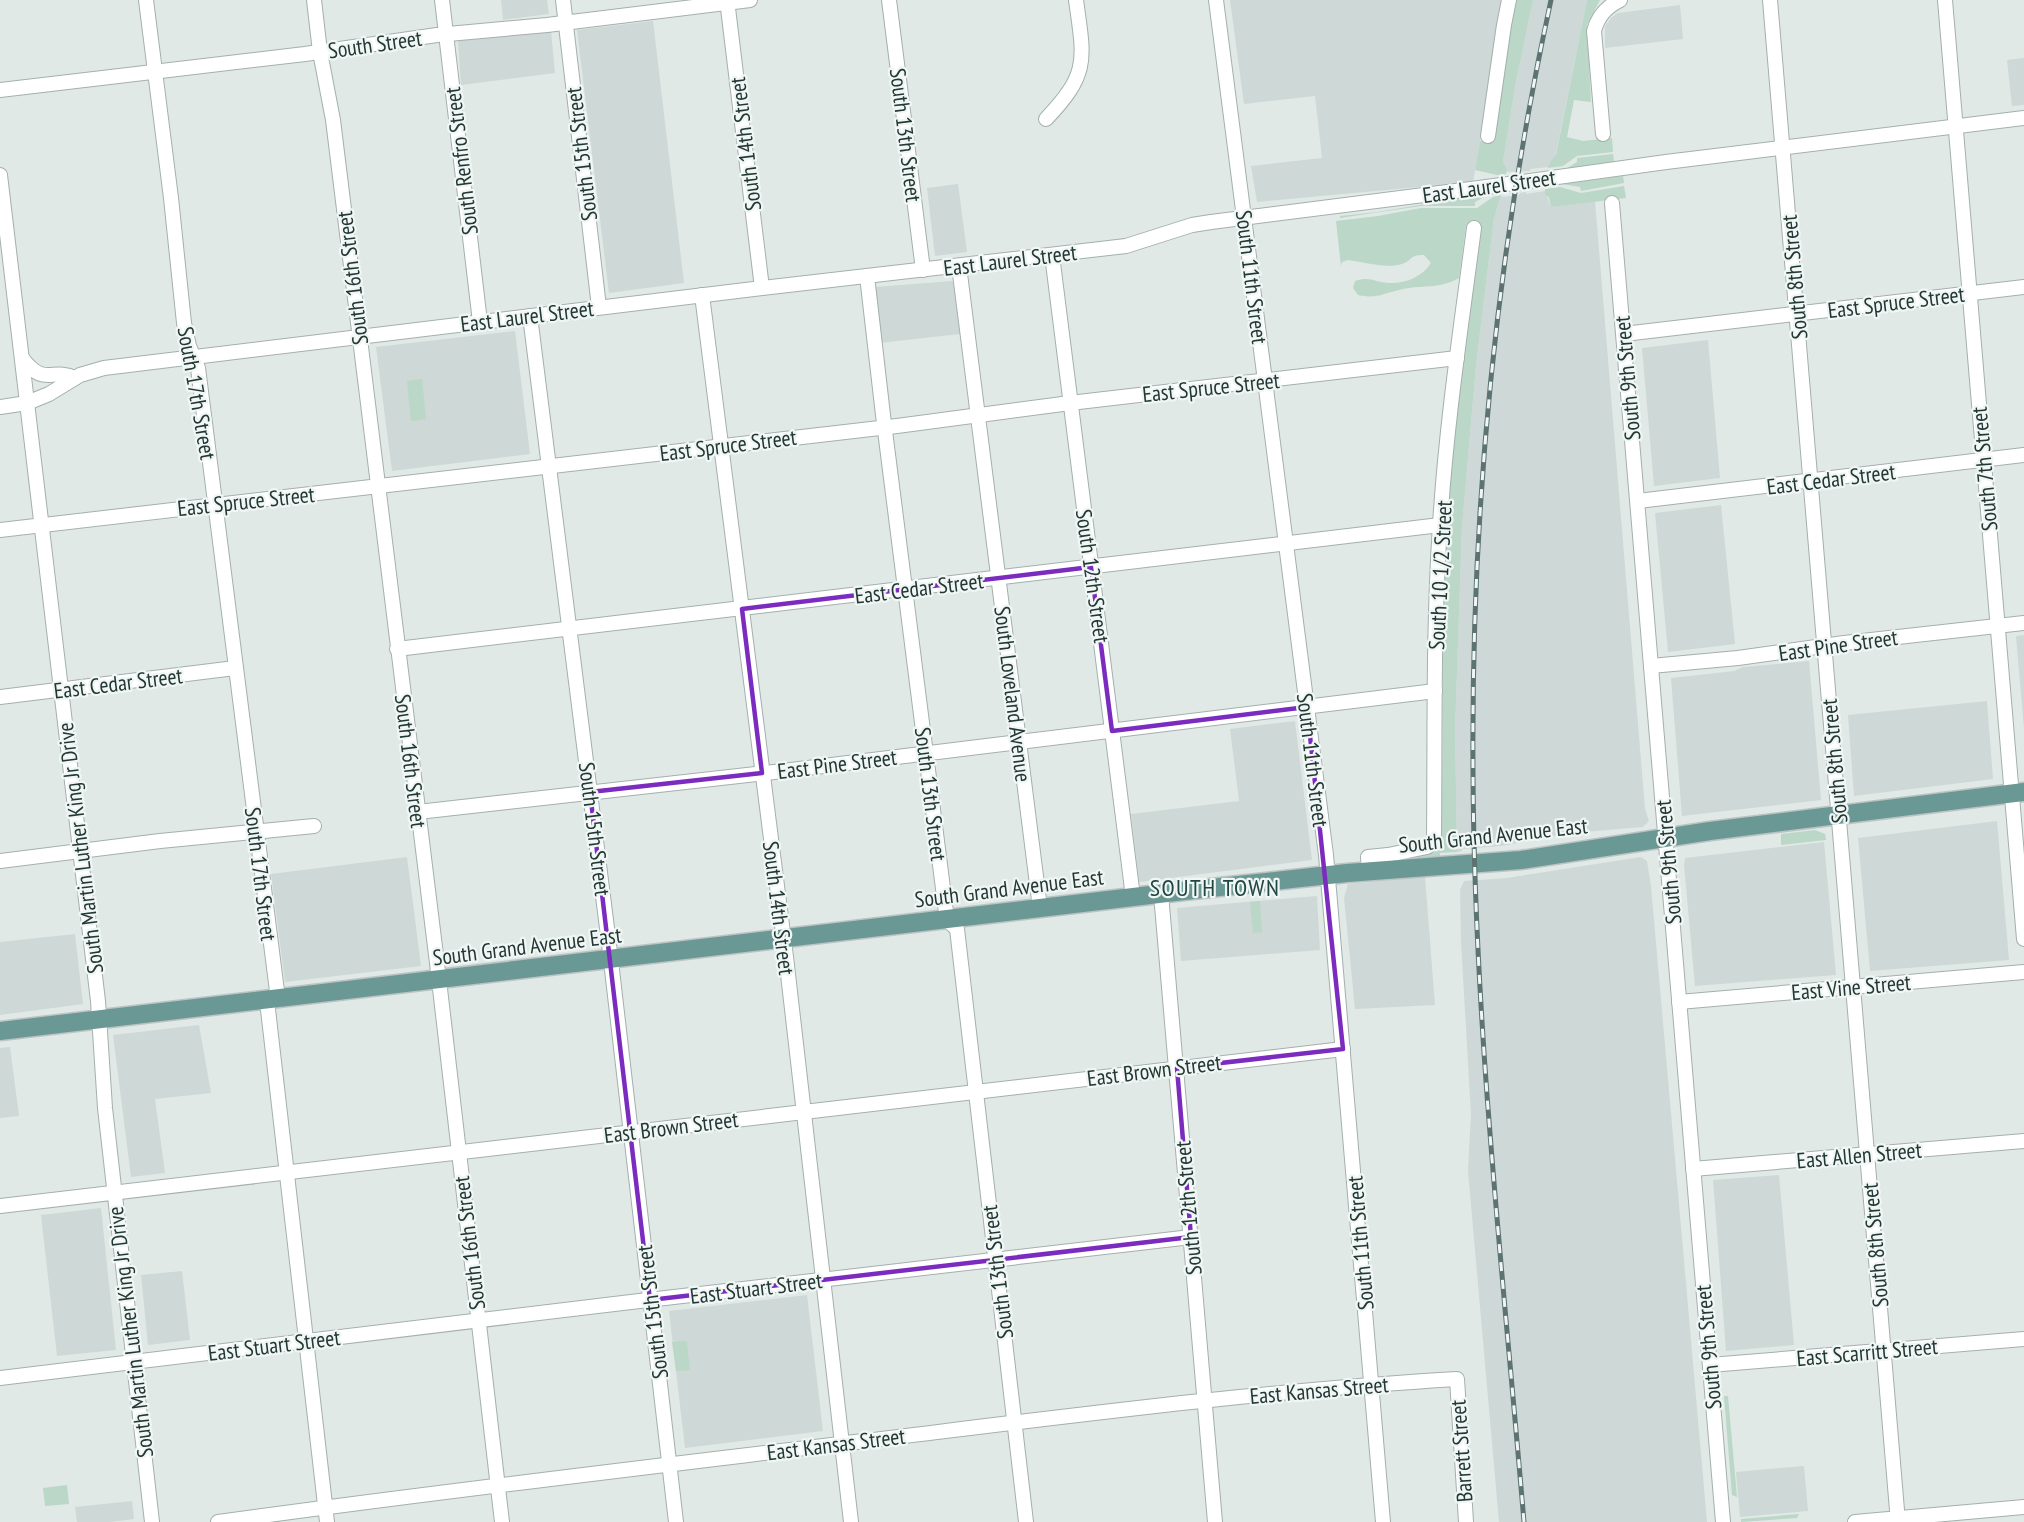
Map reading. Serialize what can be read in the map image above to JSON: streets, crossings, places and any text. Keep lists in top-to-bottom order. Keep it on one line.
{"streets":{"main road":["South Grand Avenue East"],"street":["South Street","South 13th Street","South 14th Street","South 15th Street","South Renfro Street","East Laurel Street","South 11th Street","South 8th Street","South 16th Street","East Spruce Street","South 9th Street","South 17th Street","South 7th Street","East Cedar Street","South 10 1/2 Street","South 12th Street","East Pine Street","South Loveland Avenue","South Martin Luther King Jr Drive","East Vine Street","East Brown Street","East Allen Street","East Stuart Street","East Scarritt Street","East Kansas Street","Barrett Street"]},"crossings":[["South Street","South 14th Street"],["South Street","South 15th Street"],["South Street","South Renfro Street"],["South Street","South 16th Street"],["South Street","South 17th Street"],["South 13th Street","East Laurel Street"],["South 13th Street","East Spruce Street"],["South 13th Street","East Cedar Street"],["South 13th Street","East Pine Street"],["South 13th Street","South Grand Avenue East"],["South 13th Street","East Brown Street"],["South 13th Street","East Stuart Street"],["South 13th Street","East Kansas Street"],["South 14th Street","East Laurel Street"],["South 14th Street","East Spruce Street"],["South 14th Street","East Cedar Street"],["South 14th Street","East Pine Street"],["South 14th Street","South Grand Avenue East"],["South 14th Street","East Brown Street"],["South 14th Street","East Stuart Street"],["South 14th Street","East Kansas Street"],["South 15th Street","East Laurel Street"],["South 15th Street","East Spruce Street"],["South 15th Street","East Cedar Street"],["South 15th Street","East Pine Street"],["South 15th Street","South Grand Avenue East"],["South 15th Street","East Brown Street"],["South 15th Street","East Stuart Street"],["South 15th Street","East Kansas Street"],["South Renfro Street","East Laurel Street"],["East Laurel Street","South 11th Street"],["East Laurel Street","South 8th Street"],["East Laurel Street","South 16th Street"],["East Laurel Street","South 17th Street"],["East Laurel Street","South 7th Street"],["East Laurel Street","South 12th Street"],["East Laurel Street","South Loveland Avenue"],["East Laurel Street","South Martin Luther King Jr Drive"],["South 11th Street","East Spruce Street"],["South 11th Street","East Cedar Street"],["South 11th Street","East Pine Street"],["South 11th Street","South Grand Avenue East"],["South 11th Street","East Brown Street"],["South 11th Street","East Kansas Street"],["South 8th Street","East Spruce Street"],["South 8th Street","East Cedar Street"],["South 8th Street","East Pine Street"],["South 8th Street","South Grand Avenue East"],["South 8th Street","East Vine Street"],["South 8th Street","East Allen Street"],["South 8th Street","East Scarritt Street"],["South 16th Street","East Spruce Street"],["South 16th Street","East Cedar Street"],["South 16th Street","East Pine Street"],["South 16th Street","South Grand Avenue East"],["South 16th Street","East Brown Street"],["South 16th Street","East Stuart Street"],["South 16th Street","East Kansas Street"],["East Spruce Street","South 9th Street"],["East Spruce Street","South 17th Street"],["East Spruce Street","South 7th Street"],["East Spruce Street","South 10 1/2 Street"],["East Spruce Street","South 12th Street"],["East Spruce Street","South Loveland Avenue"],["East Spruce Street","South Martin Luther King Jr Drive"],["South 9th Street","East Cedar Street"],["South 9th Street","East Pine Street"],["South 9th Street","South Grand Avenue East"],["South 9th Street","East Vine Street"],["South 9th Street","East Allen Street"],["South 9th Street","East Scarritt Street"],["South 17th Street","East Cedar Street"],["South 17th Street","South Grand Avenue East"],["South 17th Street","East Brown Street"],["South 17th Street","East Stuart Street"],["South 17th Street","East Kansas Street"],["South 7th Street","East Cedar Street"],["South 7th Street","East Pine Street"],["South 7th Street","South Grand Avenue East"],["East Cedar Street","South 10 1/2 Street"],["East Cedar Street","South 12th Street"],["East Cedar Street","South Loveland Avenue"],["East Cedar Street","South Martin Luther King Jr Drive"],["South 10 1/2 Street","East Pine Street"],["South 10 1/2 Street","South Grand Avenue East"],["South 12th Street","East Pine Street"],["South 12th Street","South Grand Avenue East"],["South 12th Street","East Brown Street"],["South 12th Street","East Stuart Street"],["South 12th Street","East Kansas Street"],["East Pine Street","South Loveland Avenue"],["South Loveland Avenue","South Grand Avenue East"],["South Grand Avenue East","South Martin Luther King Jr Drive"],["South Martin Luther King Jr Drive","East Brown Street"],["South Martin Luther King Jr Drive","East Stuart Street"],["East Kansas Street","Barrett Street"]],"districts":["SOUTH TOWN"]}
